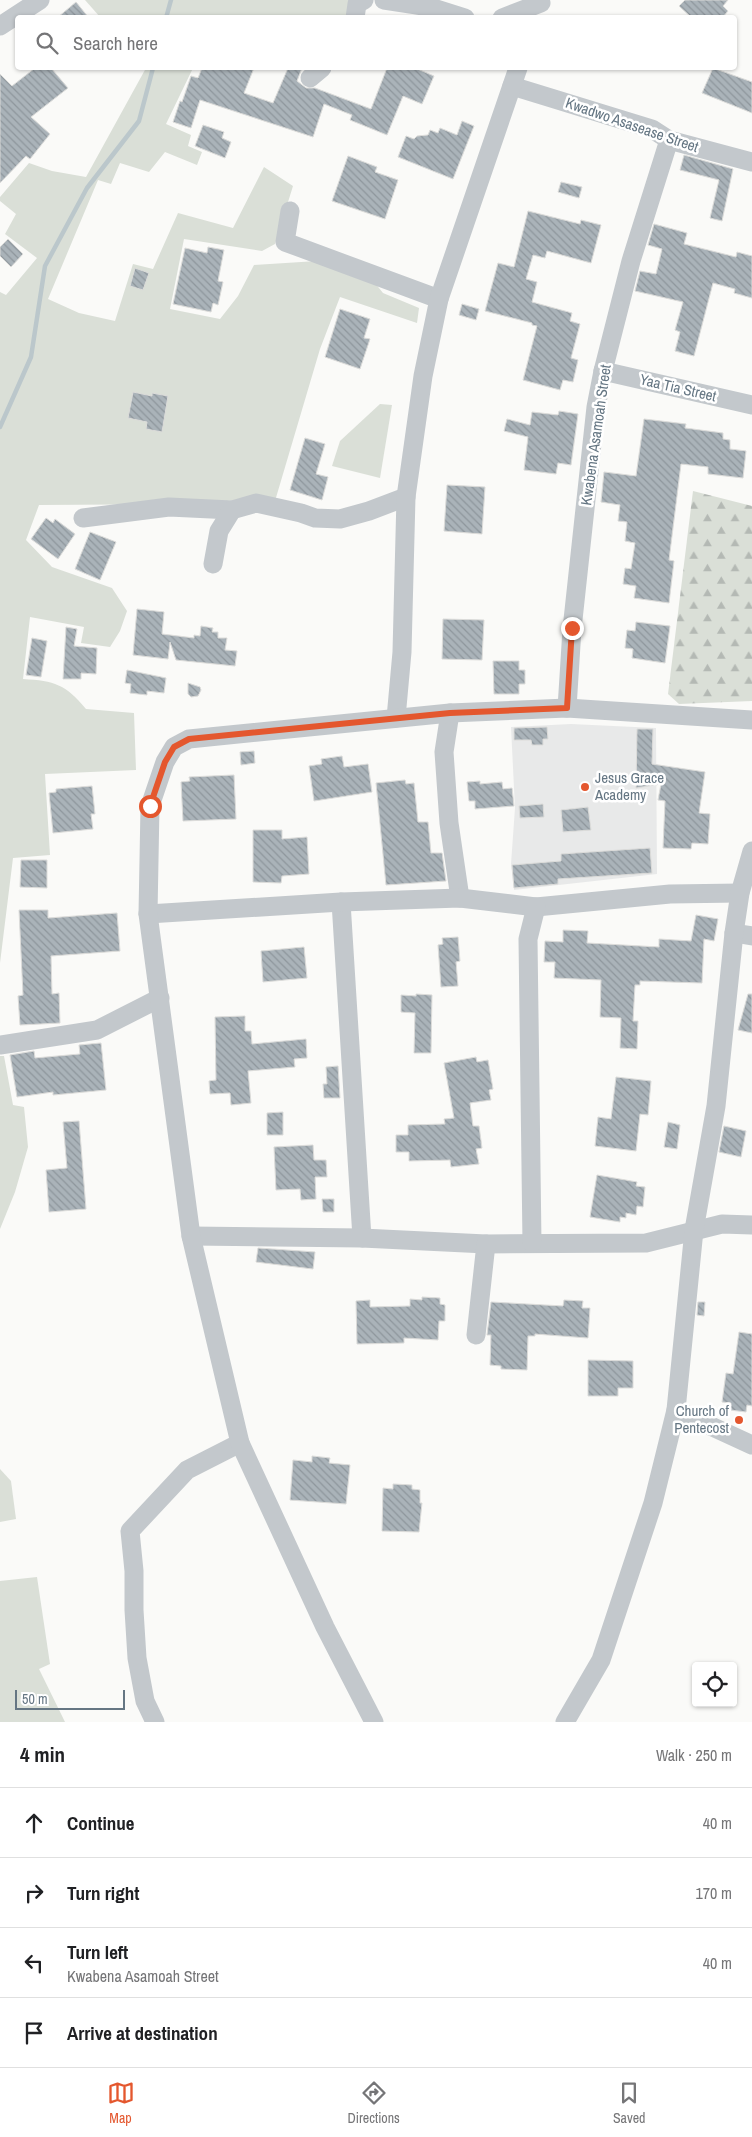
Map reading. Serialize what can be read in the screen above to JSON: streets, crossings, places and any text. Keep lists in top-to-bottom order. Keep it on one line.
{"streets":{"street":["Kwadwo Asasease Street","Yaa Tia Street","Kwabena Asamoah Street"]},"crossings":[["Kwadwo Asasease Street","Kwabena Asamoah Street"],["Yaa Tia Street","Kwabena Asamoah Street"]],"places":["Jesus Grace Academy","Church of Pentecost"],"scale_bar":"50 m","page":{"search":"Search here","scale":"50 m","heading":["4 min","Walk · 250 m"],"list":[["Continue","40 m"],["Turn right","170 m"],["Turn left","Kwabena Asamoah Street","40 m"],"Arrive at destination"],"nav":["Map","Directions","Saved"]}}
